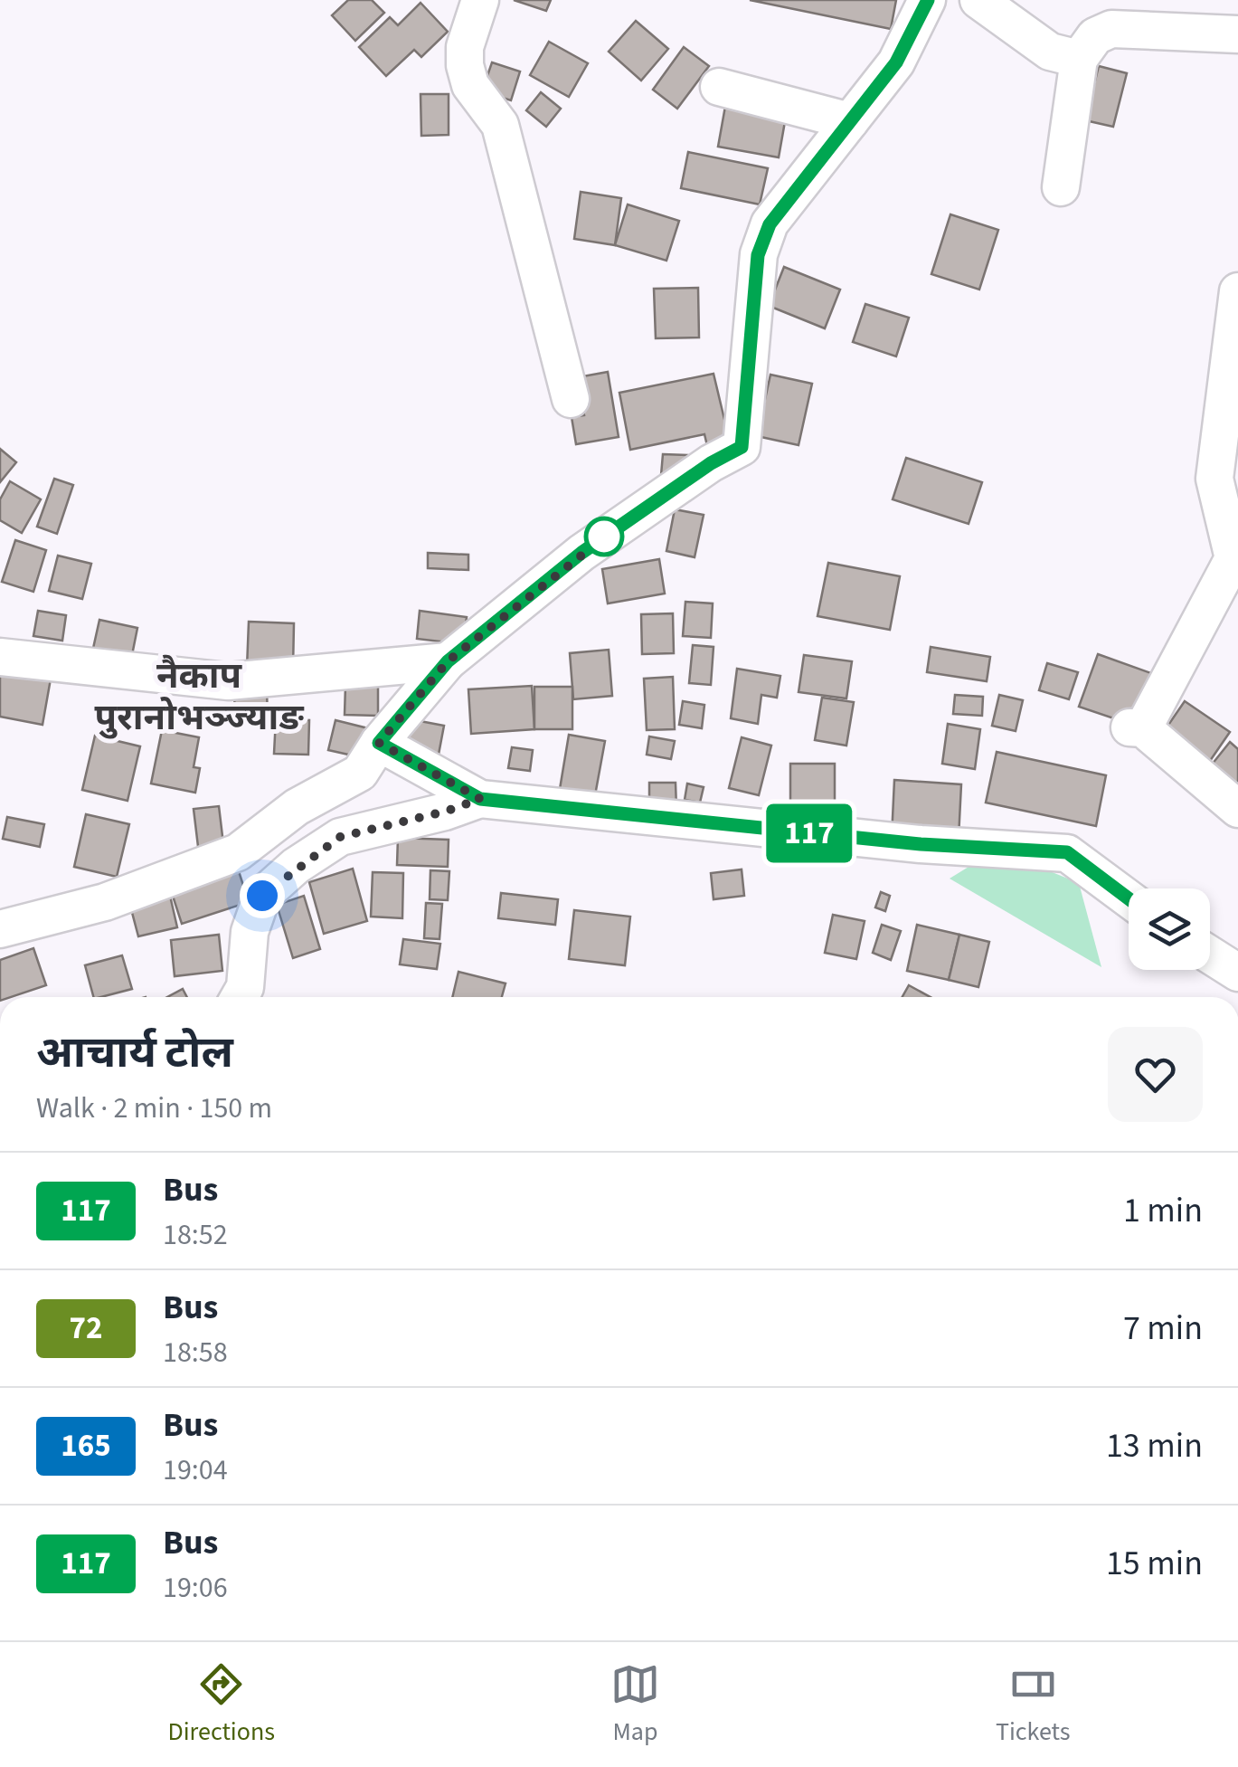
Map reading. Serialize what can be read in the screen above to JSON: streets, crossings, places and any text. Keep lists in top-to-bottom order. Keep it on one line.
{"districts":["नैकाप पुरानोभञ्ज्याङ"],"lines":["bus line 117"],"page":{"on_map":"117","heading":["आचार्य टोल","Walk · 2 min · 150 m"],"list":[{"mark":"117","name":"Bus","note":"18:52","value":"1 min"},{"mark":"72","name":"Bus","note":"18:58","value":"7 min"},{"mark":"165","name":"Bus","note":"19:04","value":"13 min"},{"mark":"117","name":"Bus","note":"19:06","value":"15 min"}],"tabs":["Directions","Map","Tickets"]}}
